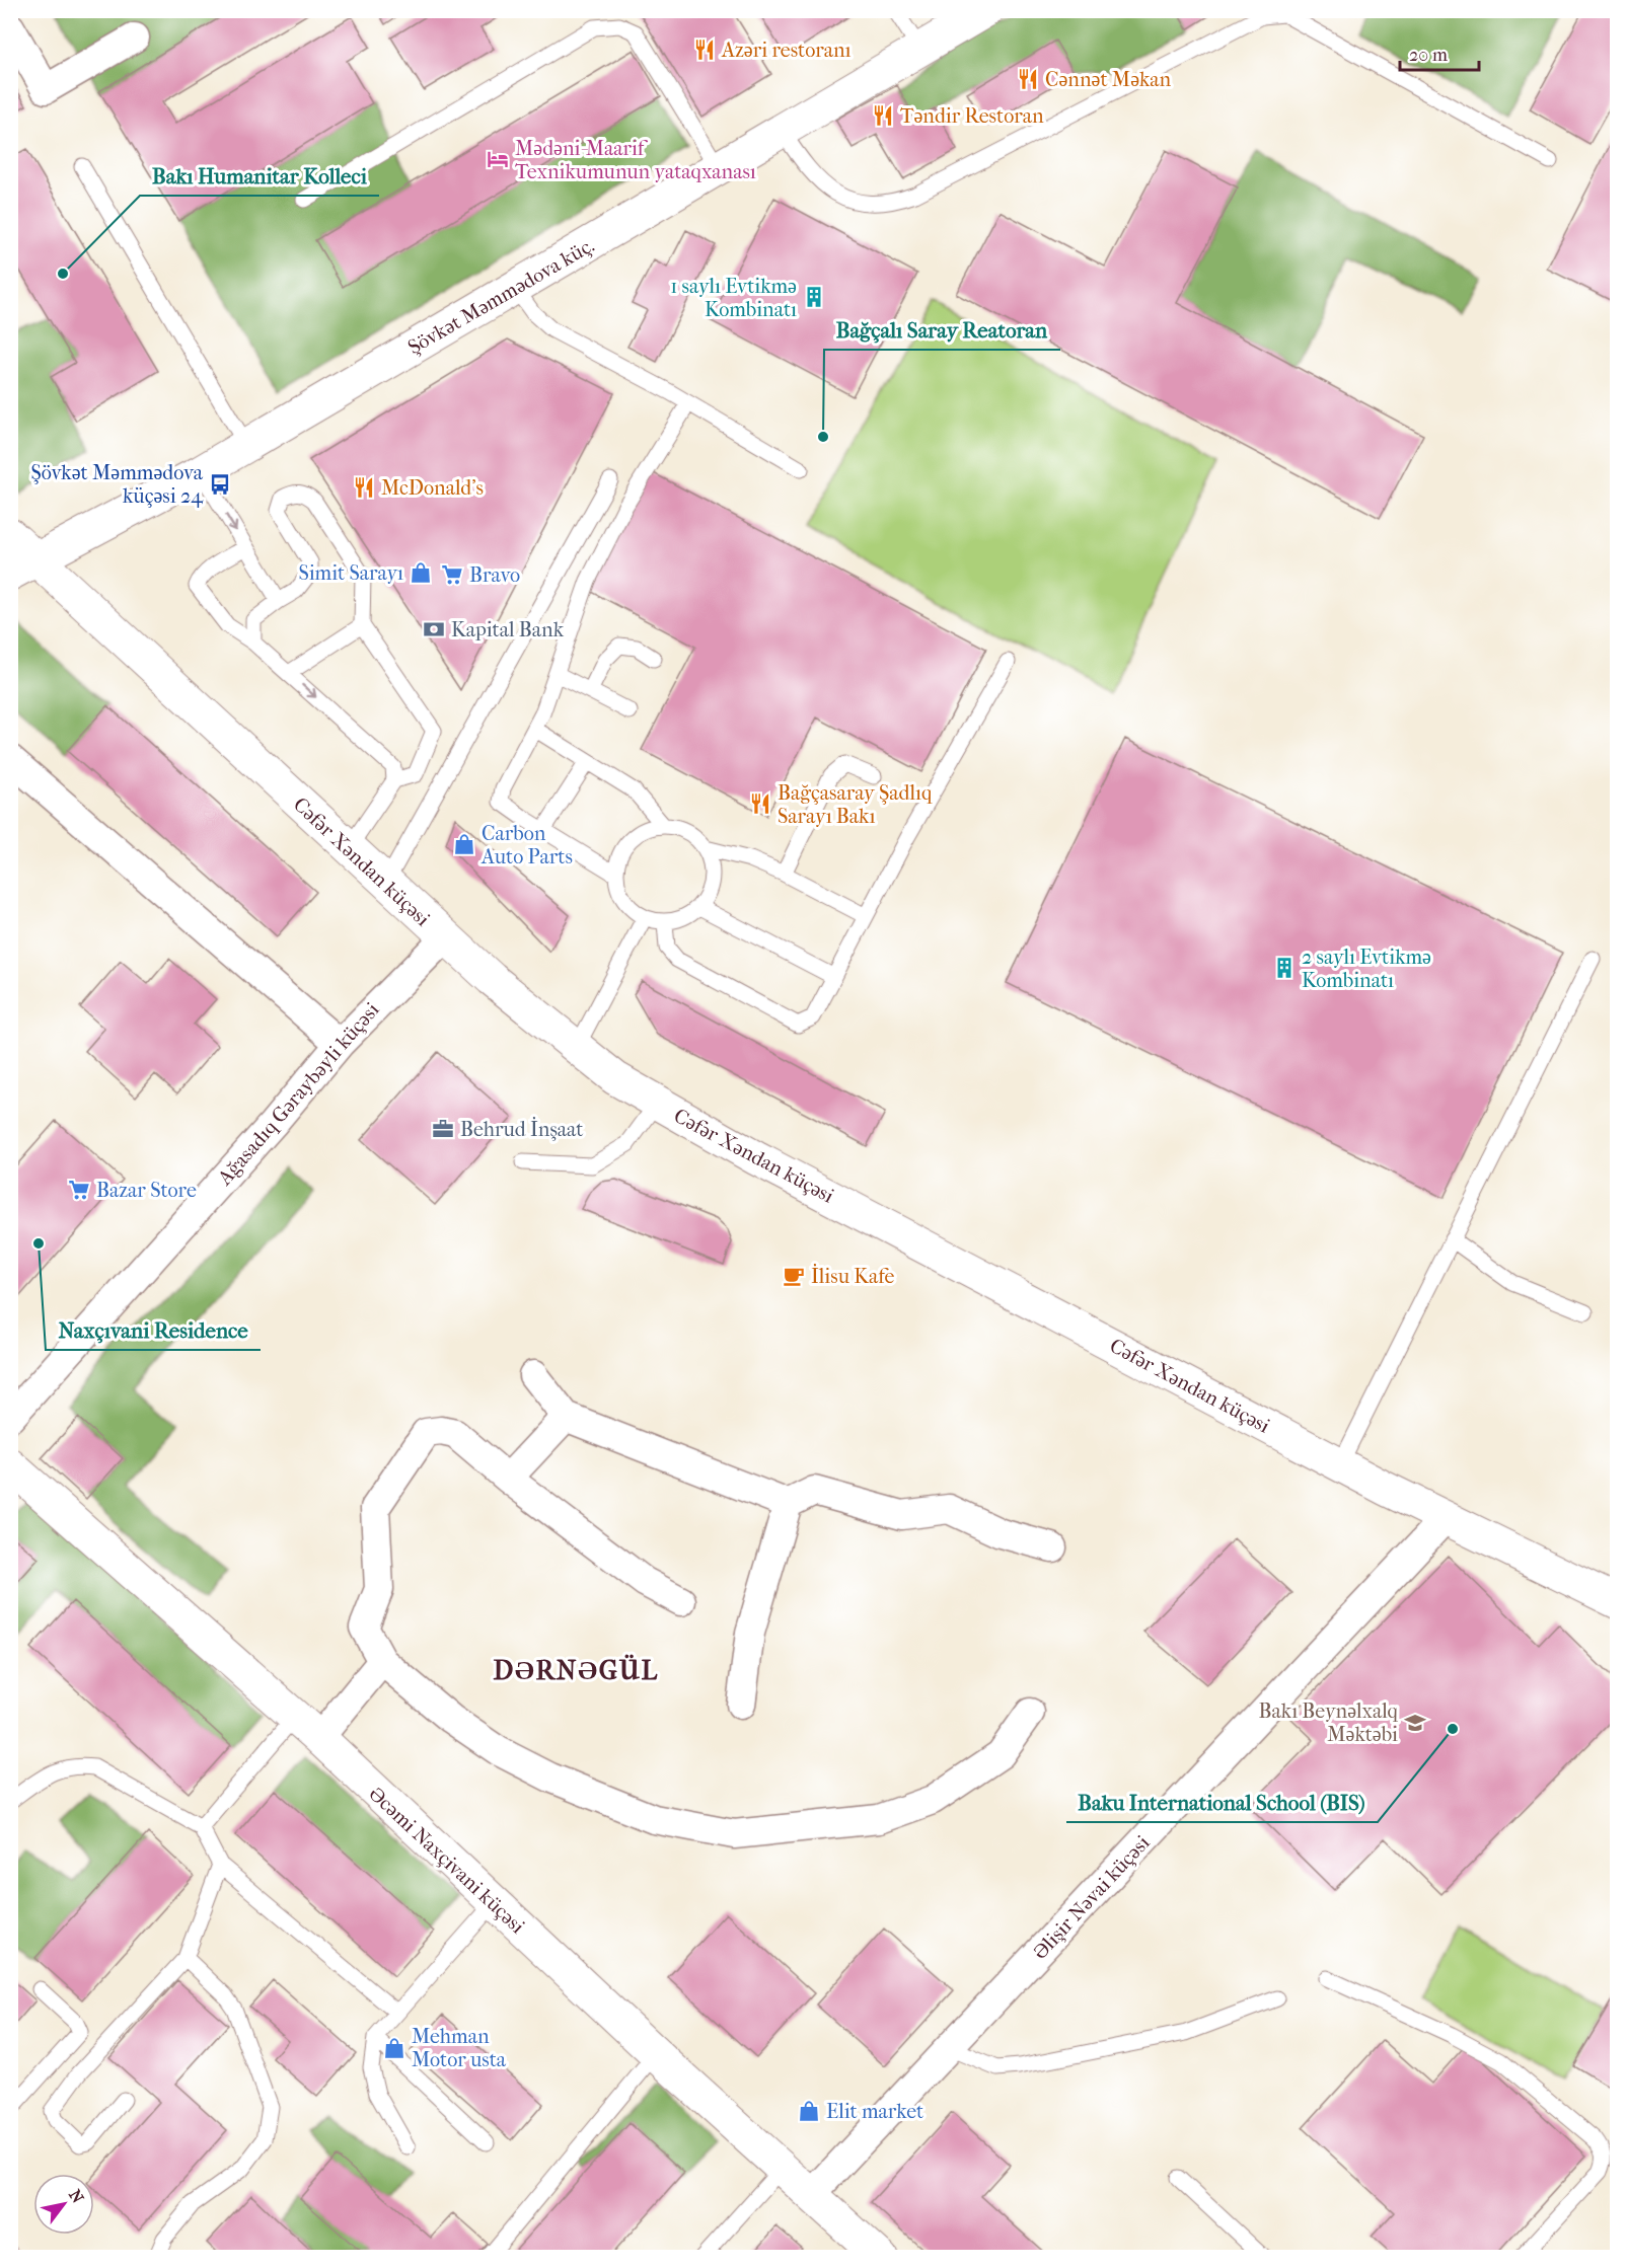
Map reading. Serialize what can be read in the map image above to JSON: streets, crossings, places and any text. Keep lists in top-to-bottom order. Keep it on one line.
{"streets":{"main road":["Şövkət Məmmədova küç.","Cəfər Xəndan küçəsi","Əcəmi Naxçivani küçəsi"],"street":["Ağasadıq Gəraybəyli küçəsi","Əlişir Nəvai küçəsi"]},"crossings":[["Şövkət Məmmədova küç.","Cəfər Xəndan küçəsi"],["Cəfər Xəndan küçəsi","Ağasadıq Gəraybəyli küçəsi"],["Cəfər Xəndan küçəsi","Əlişir Nəvai küçəsi"],["Əcəmi Naxçivani küçəsi","Əlişir Nəvai küçəsi"]],"districts":["DƏRNƏGÜL"],"places":{"restaurant":["Azəri restoranı","Cənnət Məkan","Təndir Restoran","McDonald's","Bağçasaray Şadlıq Sarayı Bakı"],"hotel":["Mədəni-Maarif Texnikumunun yataqxanası"],"other":["Bakı Humanitar Kolleci","Bağçalı Saray Reatoran","Naxçıvani Residence","Baku International School (BIS)"],"building":["1 saylı Evtikmə Kombinatı","2 saylı Evtikmə Kombinatı"],"bus stop":["Şövkət Məmmədova küçəsi 24"],"shop":["Simit Sarayı","Carbon Auto Parts","Mehman Motor usta","Elit market"],"supermarket":["Bravo","Bazar Store"],"bank":["Kapital Bank"],"office":["Behrud İnşaat"],"cafe":["İlisu Kafe"],"school or university":["Bakı Beynəlxalq Məktəbi"]},"scale_bar":"20 m","north":"top right"}
